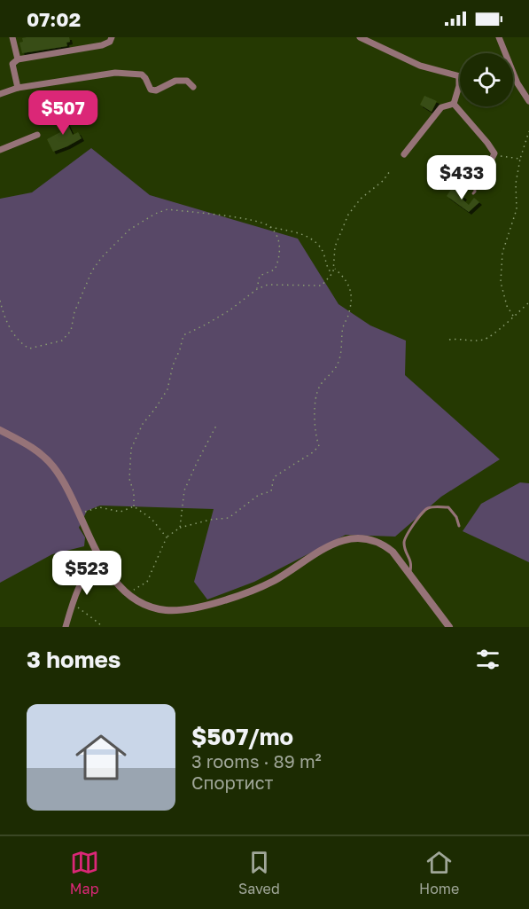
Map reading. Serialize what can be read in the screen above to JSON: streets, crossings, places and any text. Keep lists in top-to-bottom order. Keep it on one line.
{"page":{"status":"07:02","price":["$507","$433","$523"],"heading":"3 homes","list":[{"name":"$507/mo","note":"3 rooms · 89 m² · Спортист"}],"tabs":["Map","Saved","Home"]}}
